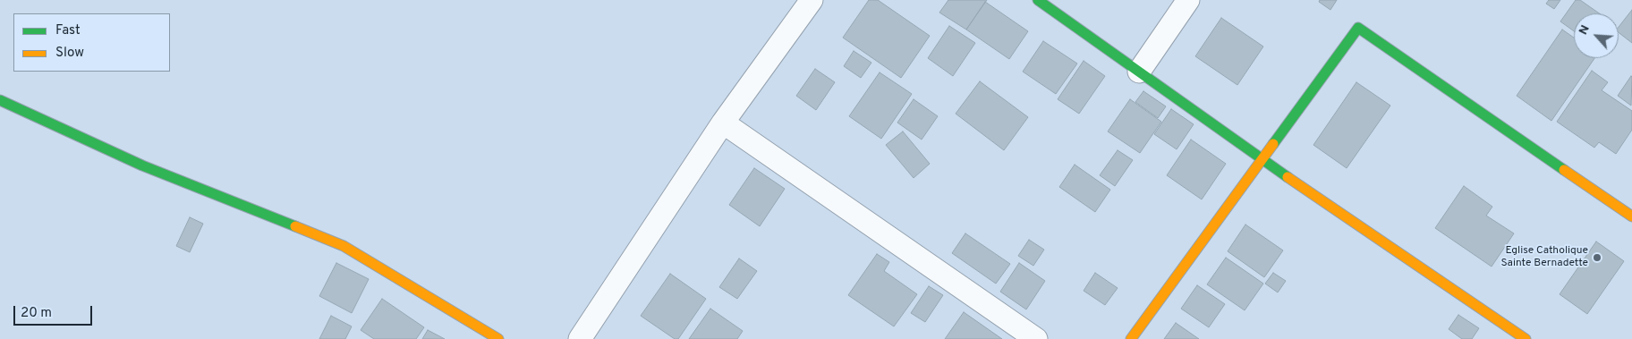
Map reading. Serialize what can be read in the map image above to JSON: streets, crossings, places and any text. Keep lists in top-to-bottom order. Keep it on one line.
{"places":["Eglise Catholique Sainte Bernadette"],"legend":["Fast","Slow"],"scale_bar":"20 m","north":"top left"}
